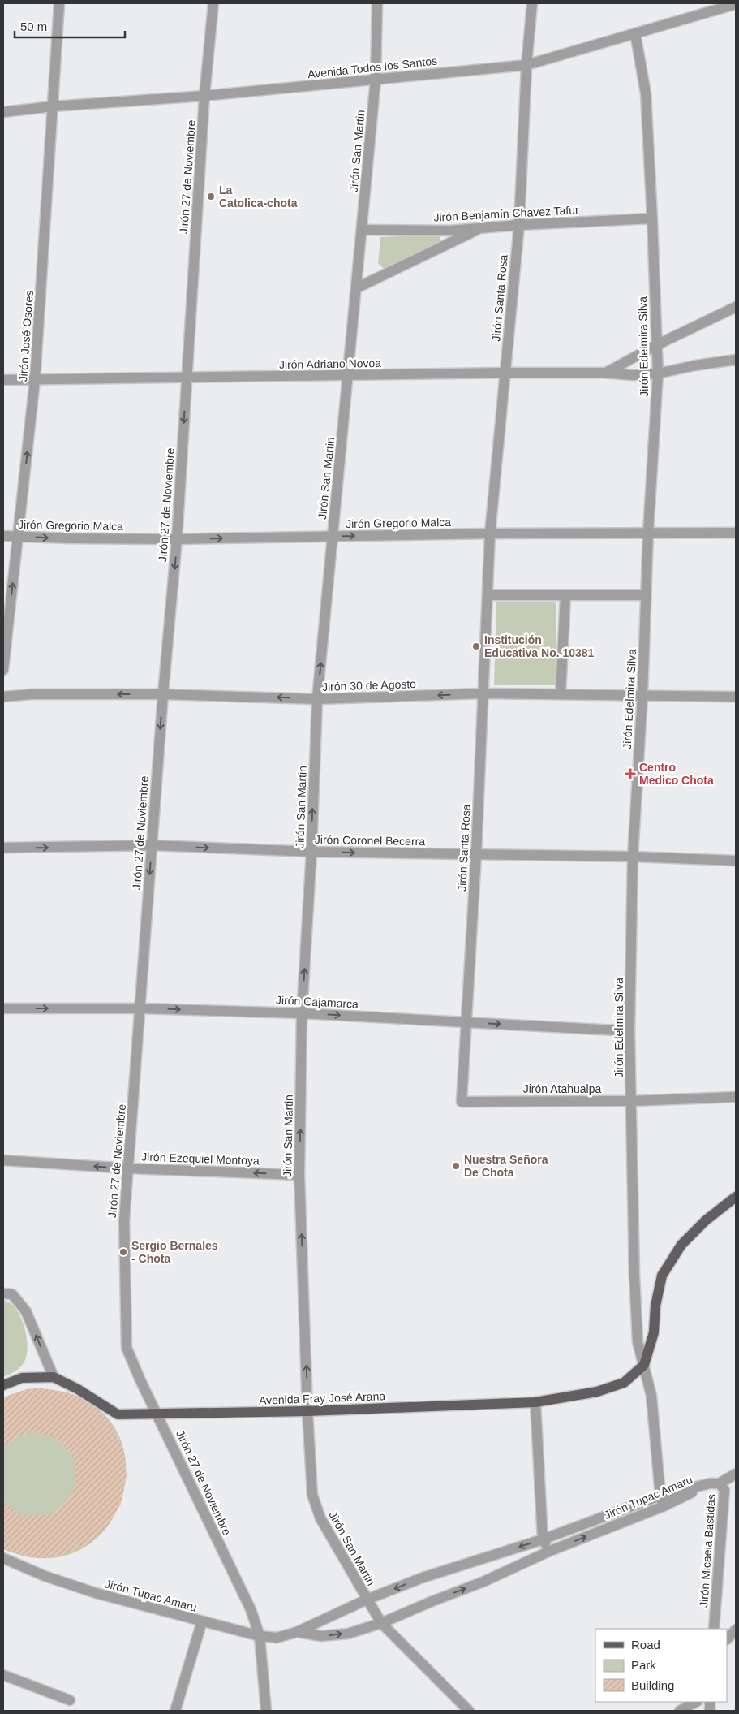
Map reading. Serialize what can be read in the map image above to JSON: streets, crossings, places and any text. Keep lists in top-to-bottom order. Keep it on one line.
{"streets":{"main road":["Avenida Fray José Arana"],"street":["Avenida Todos los Santos","Jirón San Martin","Jirón 27 de Noviembre","Jirón Benjamín Chavez Tafur","Jirón Santa Rosa","Jirón José Osores","Jirón Edelmira Silva","Jirón Adriano Novoa","Jirón Gregorio Malca","Jirón 30 de Agosto","Jirón Coronel Becerra","Jirón Cajamarca","Jirón Atahualpa","Jirón Ezequiel Montoya","Jirón Tupac Amaru","Jirón Micaela Bastidas"]},"crossings":[["Avenida Todos los Santos","Jirón San Martin"],["Avenida Todos los Santos","Jirón 27 de Noviembre"],["Avenida Todos los Santos","Jirón Santa Rosa"],["Avenida Todos los Santos","Jirón José Osores"],["Avenida Todos los Santos","Jirón Edelmira Silva"],["Jirón San Martin","Jirón Benjamín Chavez Tafur"],["Jirón San Martin","Jirón Adriano Novoa"],["Jirón San Martin","Jirón Gregorio Malca"],["Jirón San Martin","Jirón 30 de Agosto"],["Jirón San Martin","Jirón Coronel Becerra"],["Jirón San Martin","Jirón Cajamarca"],["Jirón San Martin","Jirón Ezequiel Montoya"],["Jirón San Martin","Avenida Fray José Arana"],["Jirón San Martin","Jirón Tupac Amaru"],["Jirón 27 de Noviembre","Jirón Adriano Novoa"],["Jirón 27 de Noviembre","Jirón Gregorio Malca"],["Jirón 27 de Noviembre","Jirón 30 de Agosto"],["Jirón 27 de Noviembre","Jirón Coronel Becerra"],["Jirón 27 de Noviembre","Jirón Cajamarca"],["Jirón 27 de Noviembre","Jirón Ezequiel Montoya"],["Jirón 27 de Noviembre","Avenida Fray José Arana"],["Jirón 27 de Noviembre","Jirón Tupac Amaru"],["Jirón Benjamín Chavez Tafur","Jirón Santa Rosa"],["Jirón Benjamín Chavez Tafur","Jirón Edelmira Silva"],["Jirón Santa Rosa","Jirón Adriano Novoa"],["Jirón Santa Rosa","Jirón Gregorio Malca"],["Jirón Santa Rosa","Jirón 30 de Agosto"],["Jirón Santa Rosa","Jirón Coronel Becerra"],["Jirón Santa Rosa","Jirón Cajamarca"],["Jirón Santa Rosa","Jirón Atahualpa"],["Jirón José Osores","Jirón Adriano Novoa"],["Jirón José Osores","Jirón Gregorio Malca"],["Jirón Edelmira Silva","Jirón Adriano Novoa"],["Jirón Edelmira Silva","Jirón Gregorio Malca"],["Jirón Edelmira Silva","Jirón 30 de Agosto"],["Jirón Edelmira Silva","Jirón Coronel Becerra"],["Jirón Edelmira Silva","Jirón Cajamarca"],["Jirón Edelmira Silva","Jirón Atahualpa"],["Jirón Edelmira Silva","Avenida Fray José Arana"],["Jirón Edelmira Silva","Jirón Tupac Amaru"],["Jirón Tupac Amaru","Jirón Micaela Bastidas"]],"one_way":["Jirón San Martin","Jirón 27 de Noviembre","Jirón José Osores","Jirón Gregorio Malca","Jirón 30 de Agosto","Jirón Coronel Becerra","Jirón Cajamarca","Jirón Ezequiel Montoya"],"places":{"other":["La Catolica-chota","Institución Educativa No. 10381","Nuestra Señora De Chota","Sergio Bernales - Chota"],"health":["Centro Medico Chota"]},"legend":["Road","Park","Building"],"scale_bar":"50 m"}
